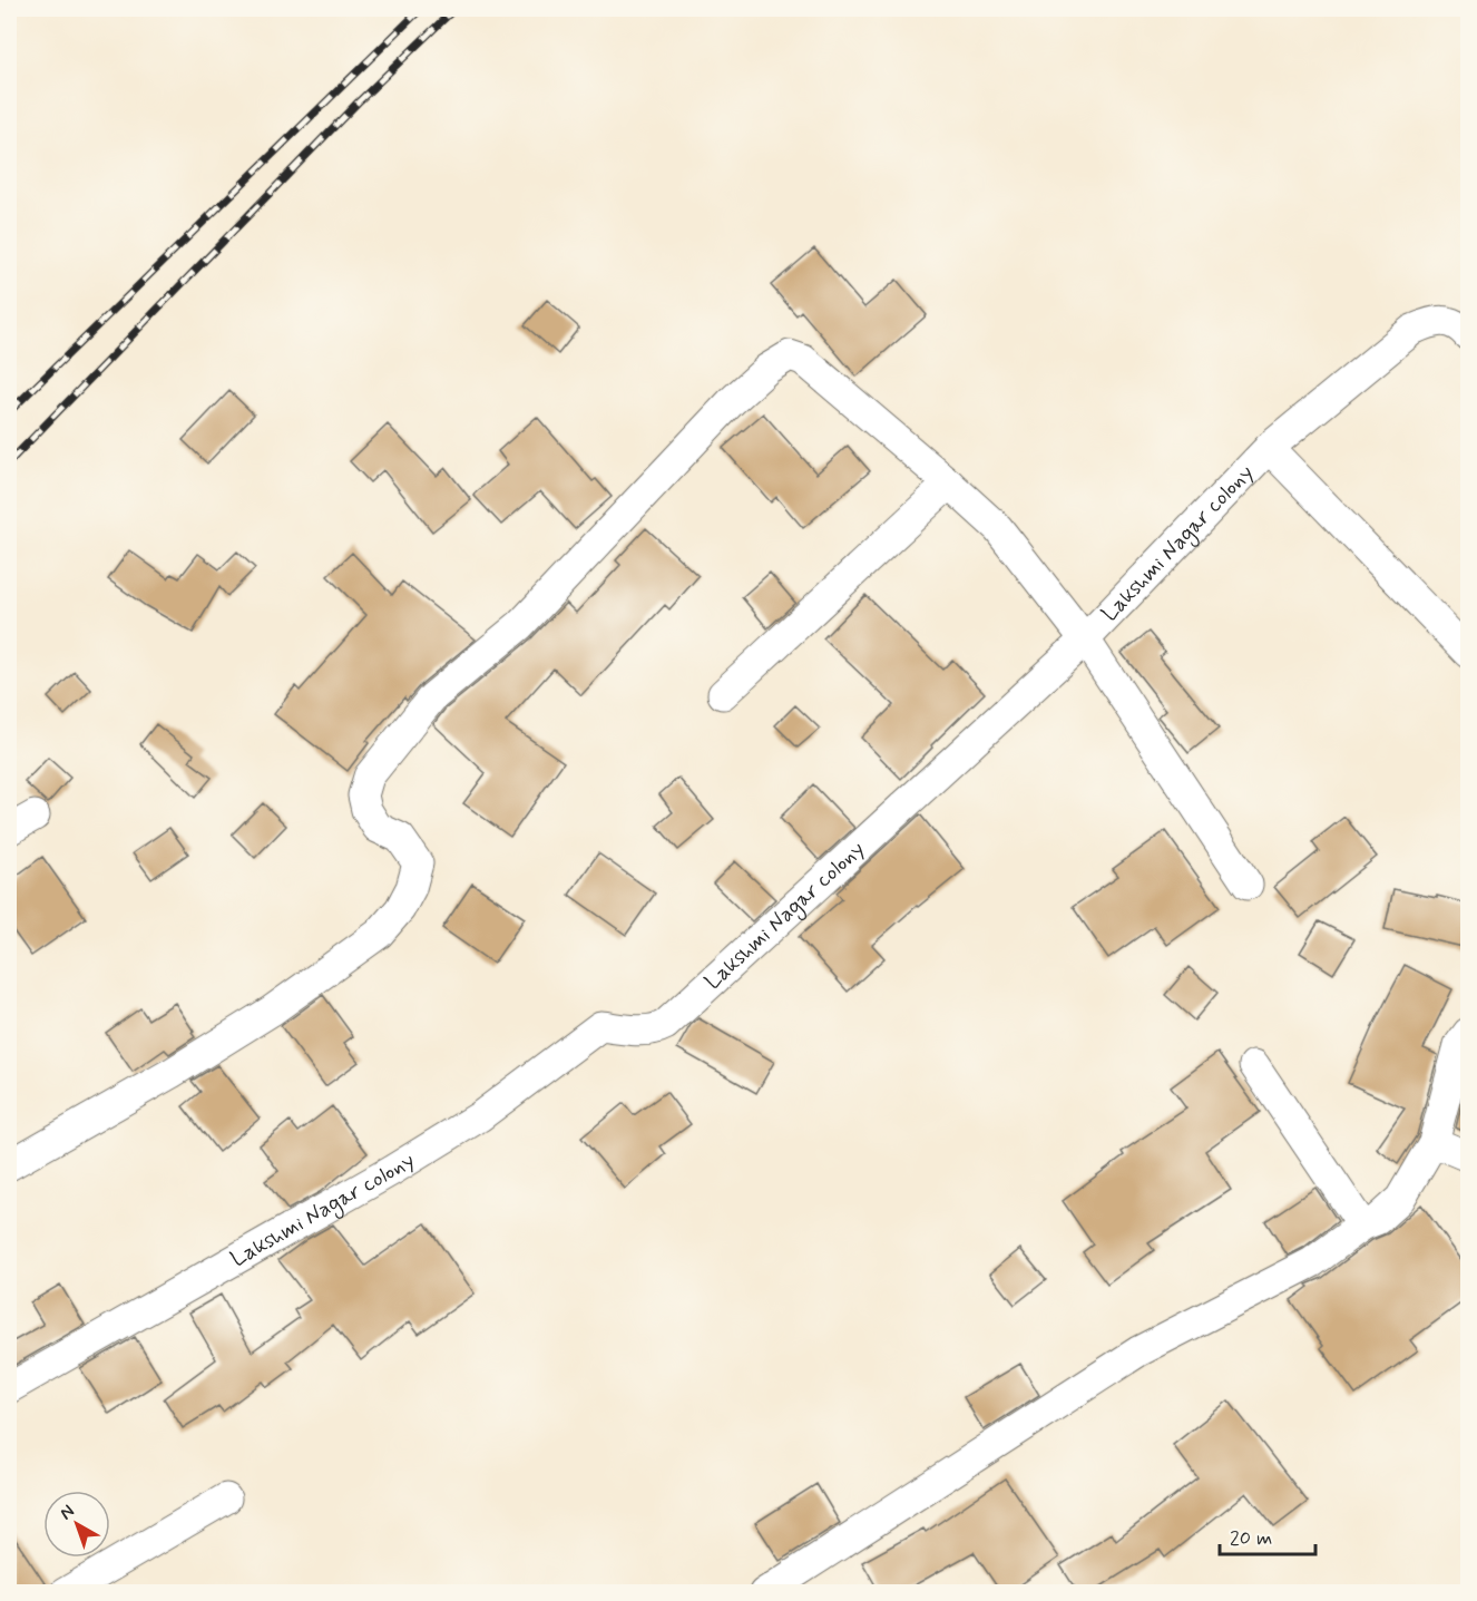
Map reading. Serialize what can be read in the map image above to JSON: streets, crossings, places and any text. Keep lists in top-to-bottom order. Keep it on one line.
{"streets":{"street":["Lakshmi Nagar colony"]},"scale_bar":"20 m","north":"top left"}
